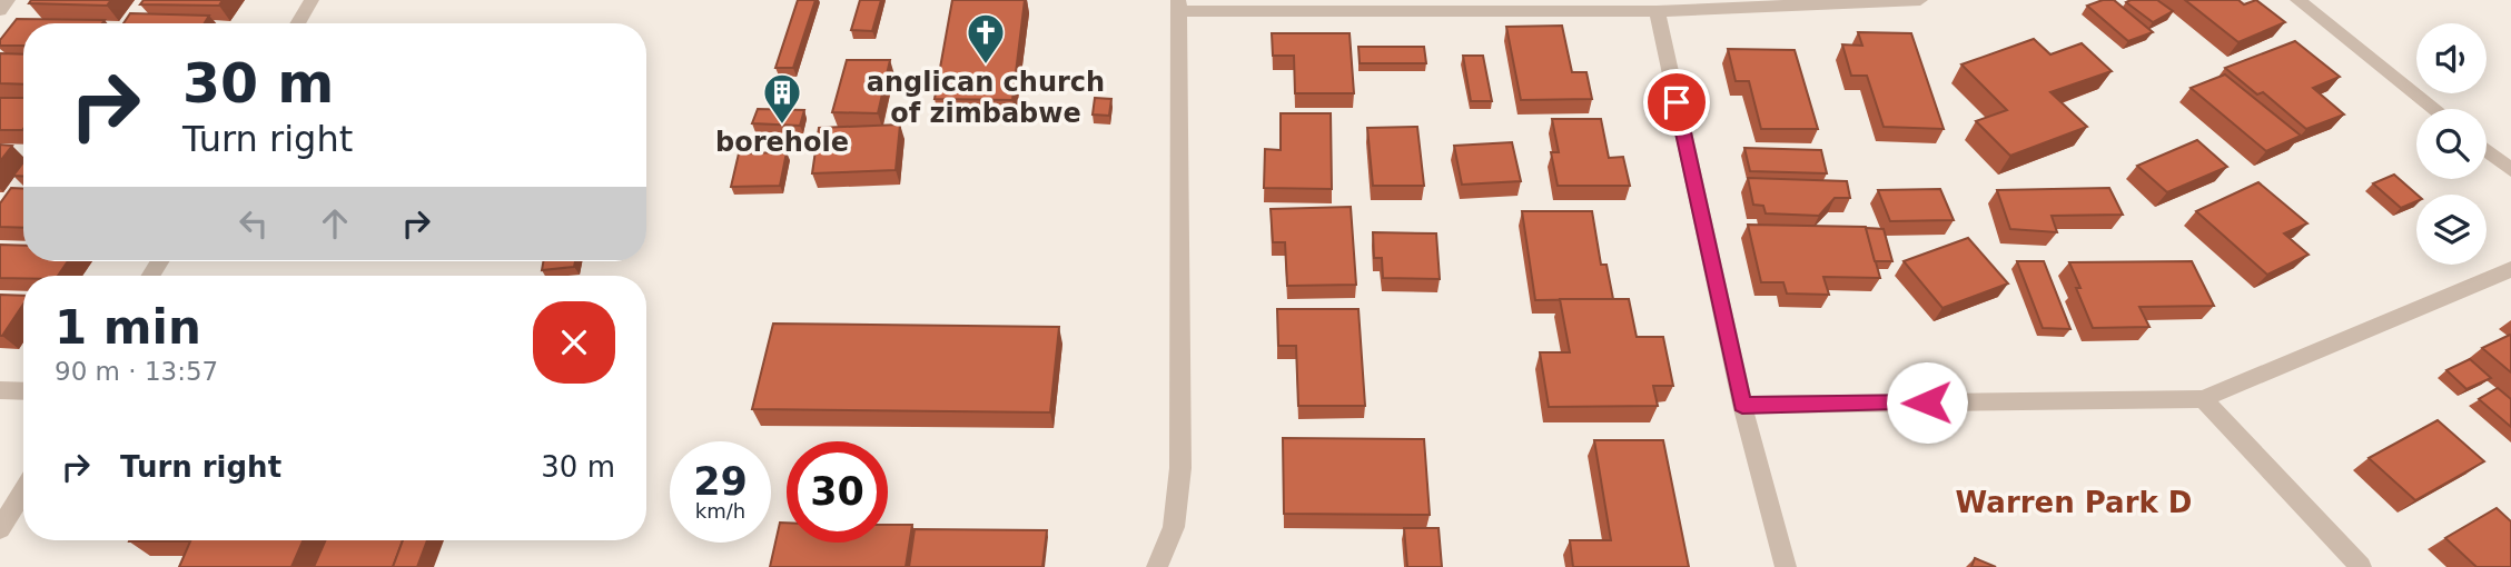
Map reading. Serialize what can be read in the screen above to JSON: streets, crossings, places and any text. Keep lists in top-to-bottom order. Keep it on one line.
{"districts":["Warren Park D"],"places":{"church":["anglican church of zimbabwe"],"building":["borehole"]},"page":{"turn":["30 m","Turn right"],"heading":["1 min","90 m · 13:57"],"list":[{"name":"Turn right","value":"30 m"}],"speed":"29 km/h","limit":"30"}}
